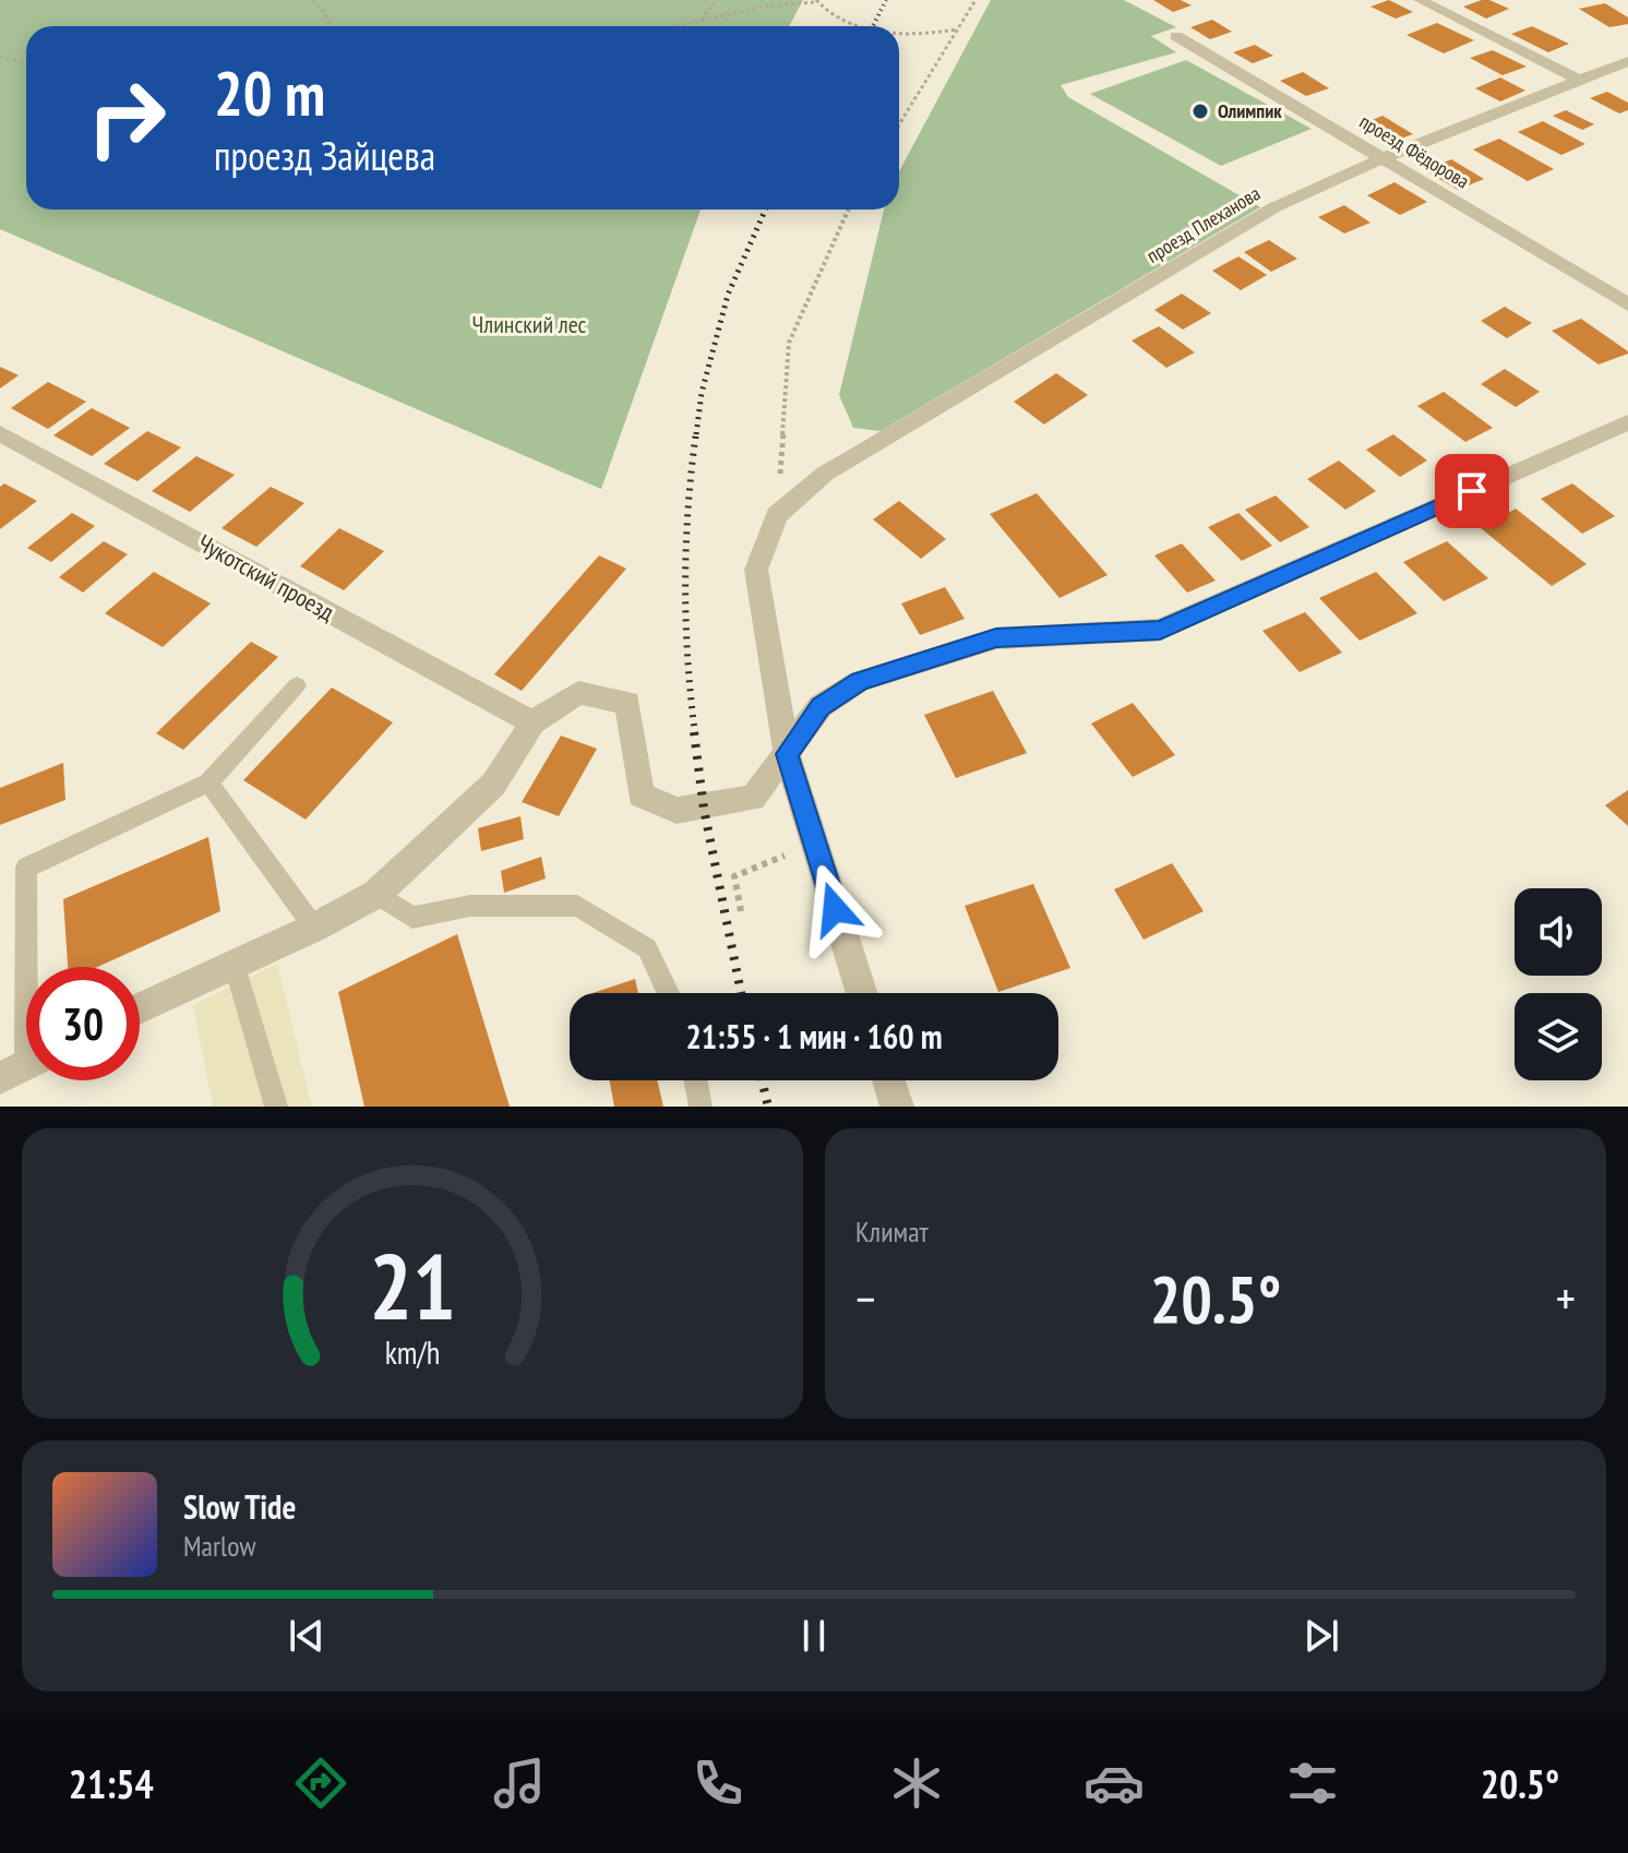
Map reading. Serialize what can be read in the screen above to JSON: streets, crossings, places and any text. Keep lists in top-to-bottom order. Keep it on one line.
{"streets":{"street":["проезд Фёдорова","проезд Плеханова","Чукотский проезд"]},"crossings":[["проезд Фёдорова","проезд Плеханова"]],"parks":["Члинский лес"],"places":["Олимпик"],"page":{"turn":["20 m","проезд Зайцева"],"limit":"30","trip":"21:55 · 1 мин · 160 m","tile":"Климат","heat":["−","20.5°","+"],"song":["Slow Tide","Marlow"],"tabs":["21:54","20.5°"],"gauge":["21","km/h"]}}
